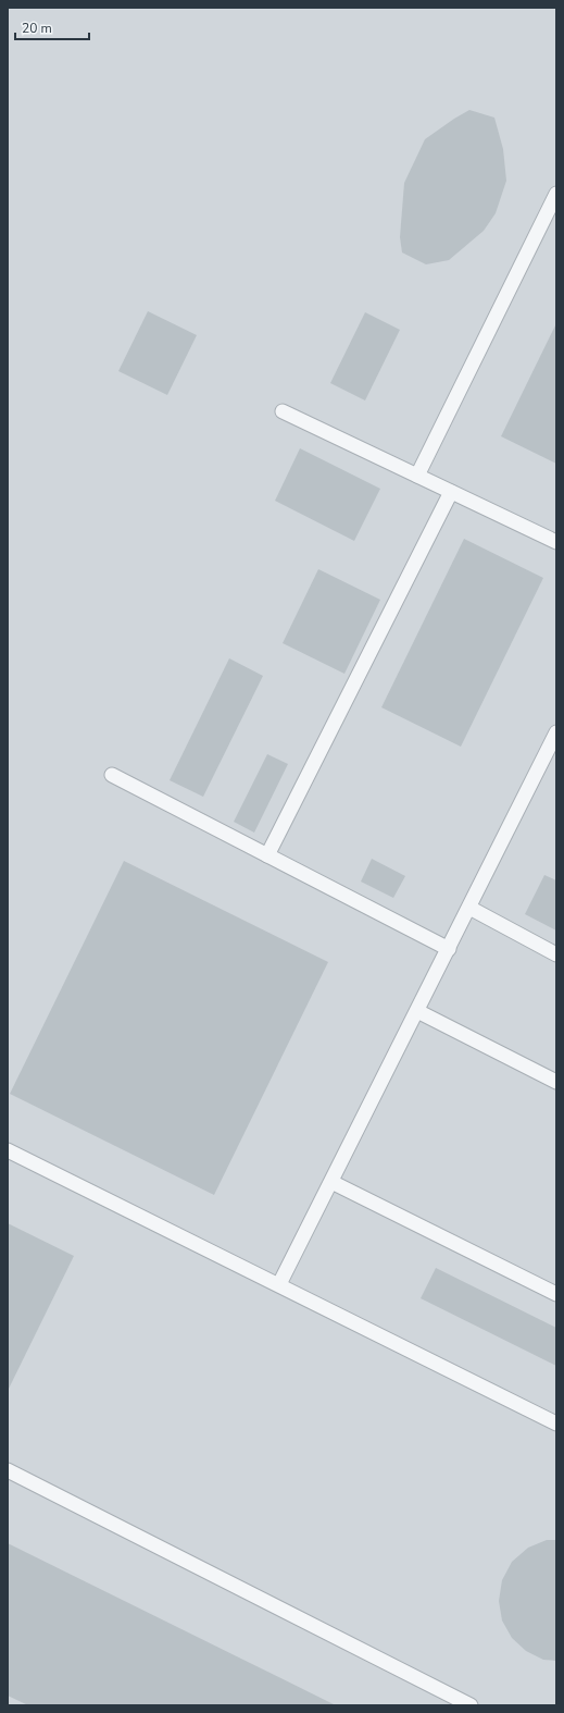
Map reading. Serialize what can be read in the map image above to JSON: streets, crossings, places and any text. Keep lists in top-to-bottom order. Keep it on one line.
{"scale_bar":"20 m"}
